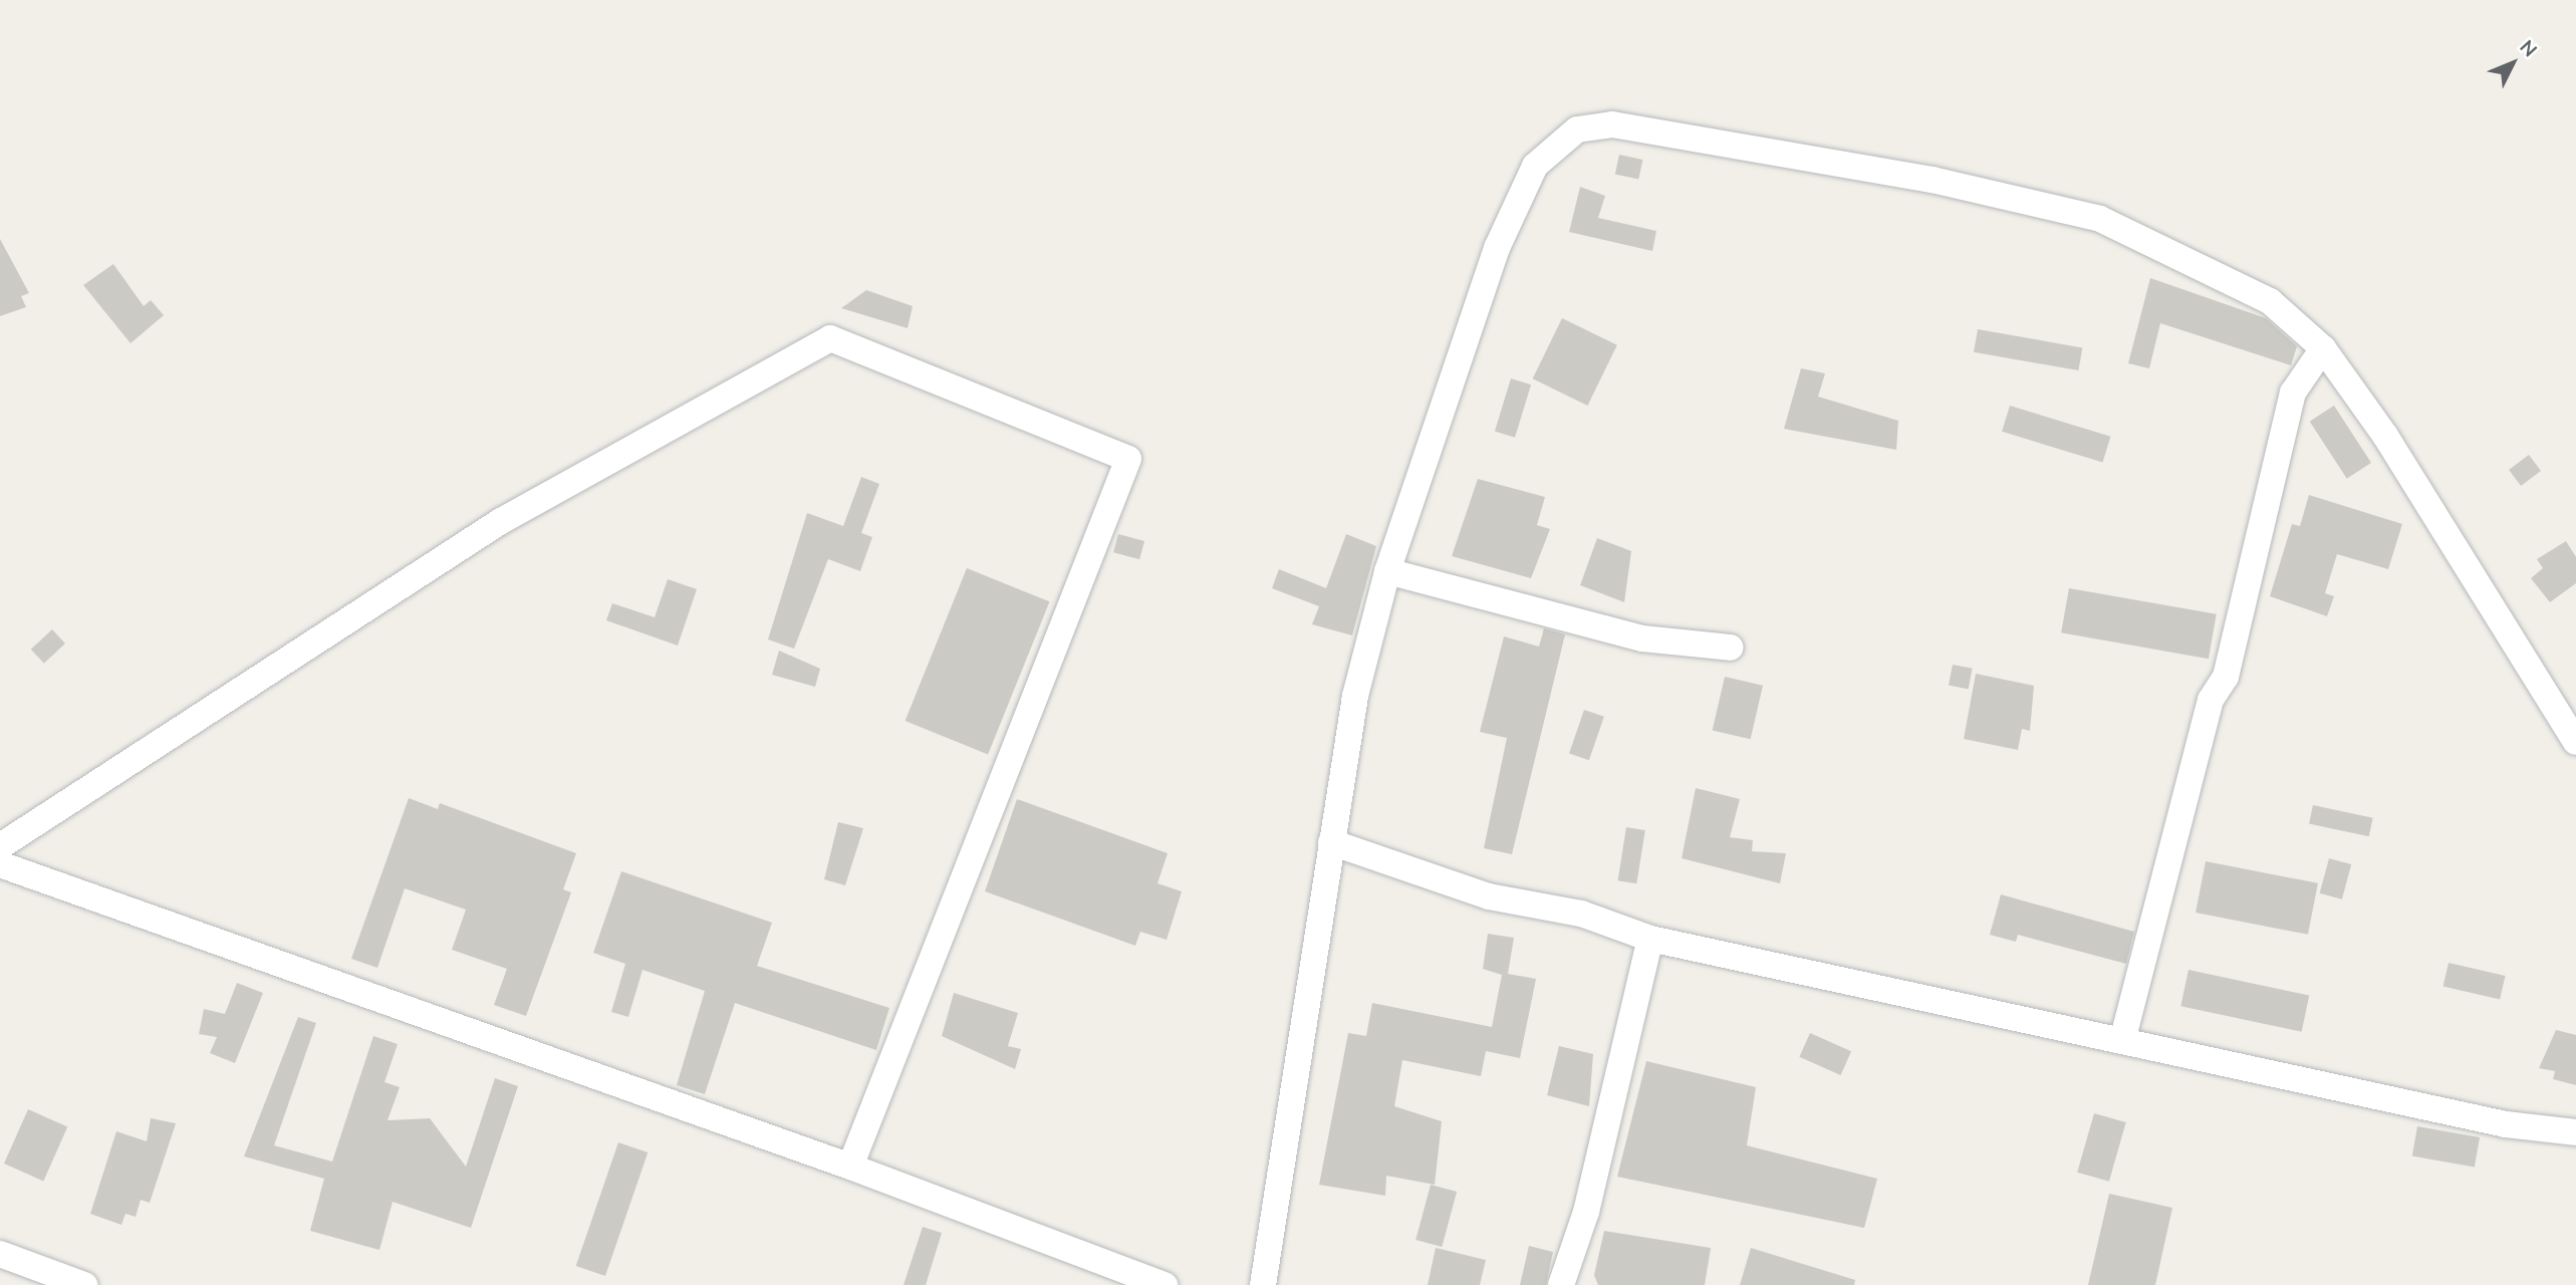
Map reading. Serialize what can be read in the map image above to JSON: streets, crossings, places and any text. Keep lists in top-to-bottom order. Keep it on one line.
{"north":"top right"}
